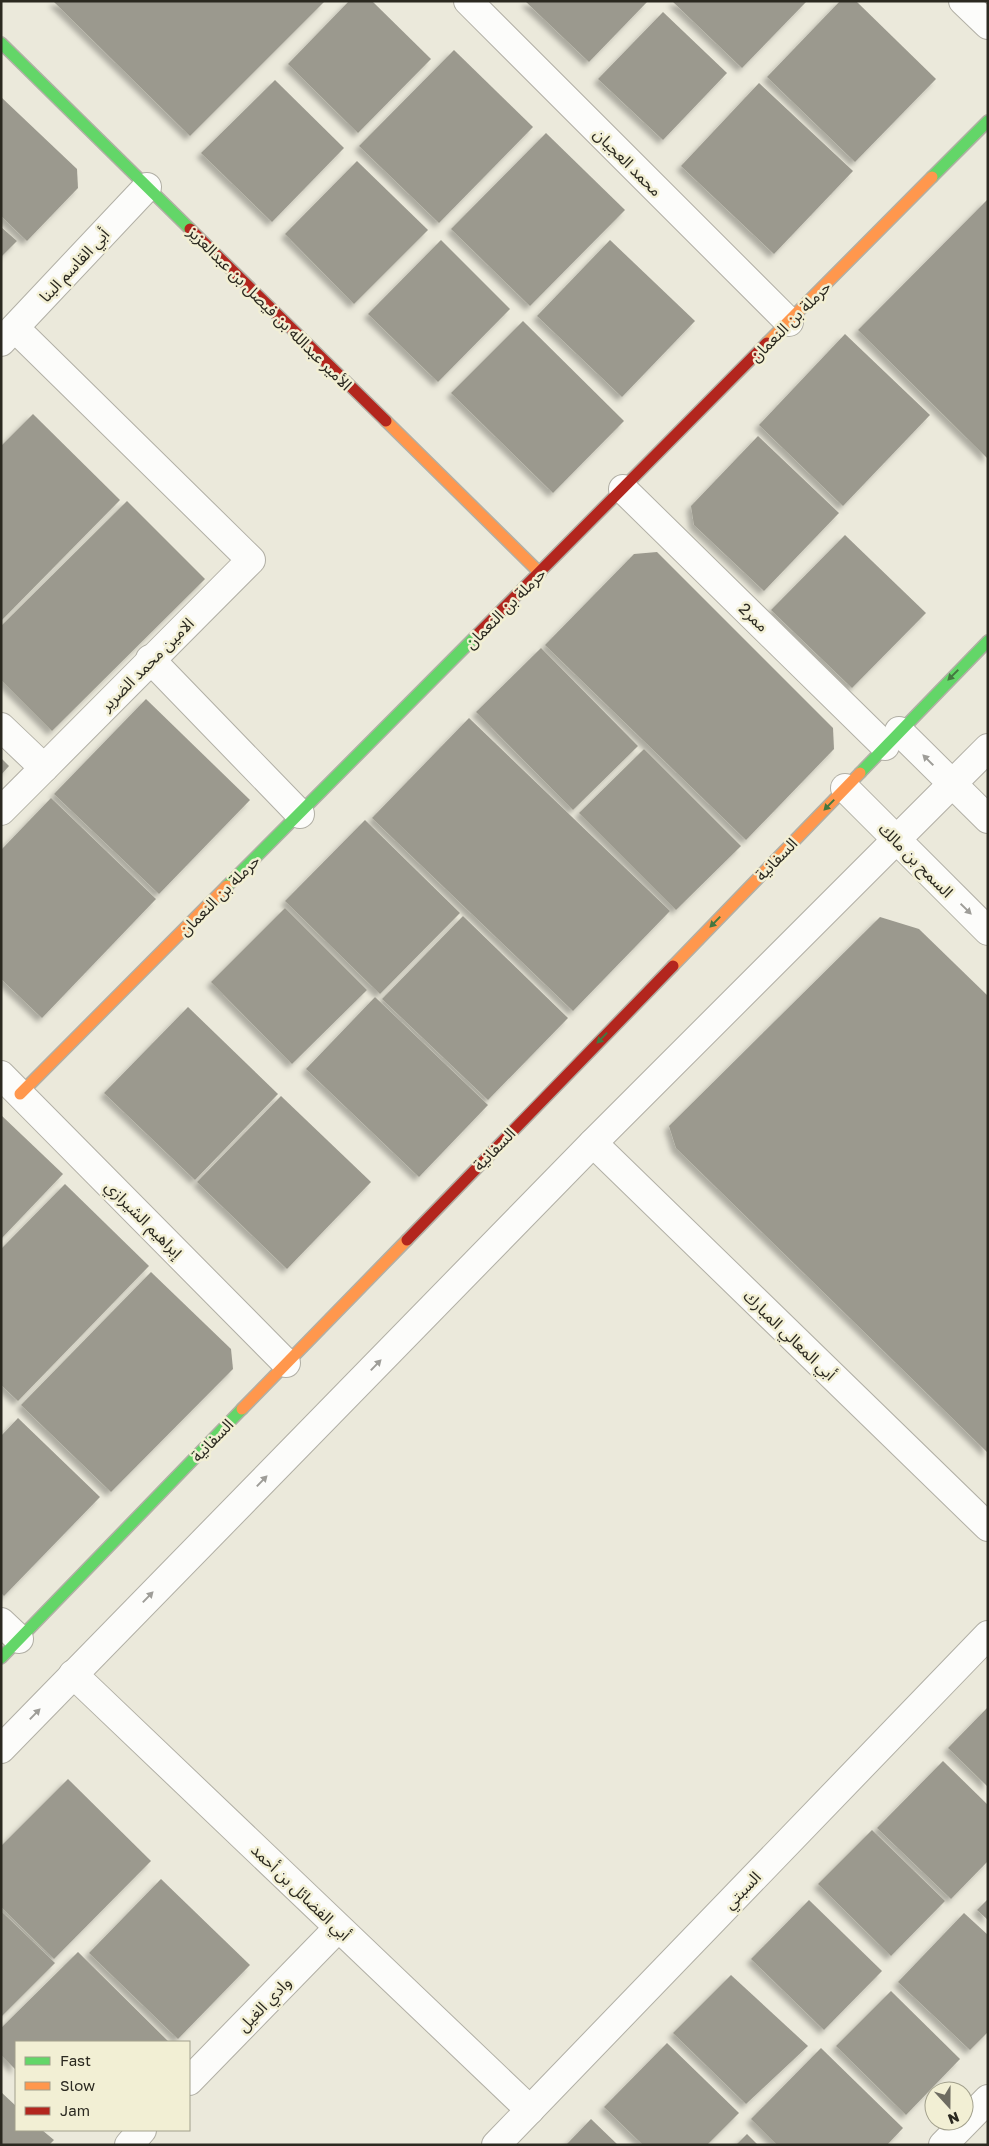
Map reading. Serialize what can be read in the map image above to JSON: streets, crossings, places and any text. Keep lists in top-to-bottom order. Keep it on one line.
{"streets":{"street":["محمد العجيان","أبي القاسم البنا","الأمير عبدالله بن فيصل بن عبدالعزيز","حرملة بن النعمان","ممر2","الامين محمد الضرير","السفانية","السمح بن مالك","إبراهيم الشيرازي","أبي المعالي المبارك","السبتي","أبي الفضائل بن أحمد","وادي الغيل"]},"crossings":[["محمد العجيان","حرملة بن النعمان"],["أبي القاسم البنا","الأمير عبدالله بن فيصل بن عبدالعزيز"],["أبي القاسم البنا","الامين محمد الضرير"],["الأمير عبدالله بن فيصل بن عبدالعزيز","حرملة بن النعمان"],["حرملة بن النعمان","ممر2"],["حرملة بن النعمان","إبراهيم الشيرازي"],["ممر2","السفانية"],["السفانية","السمح بن مالك"],["السفانية","إبراهيم الشيرازي"],["السبتي","أبي الفضائل بن أحمد"],["أبي الفضائل بن أحمد","وادي الغيل"]],"legend":["Fast","Slow","Jam"],"north":"bottom"}
